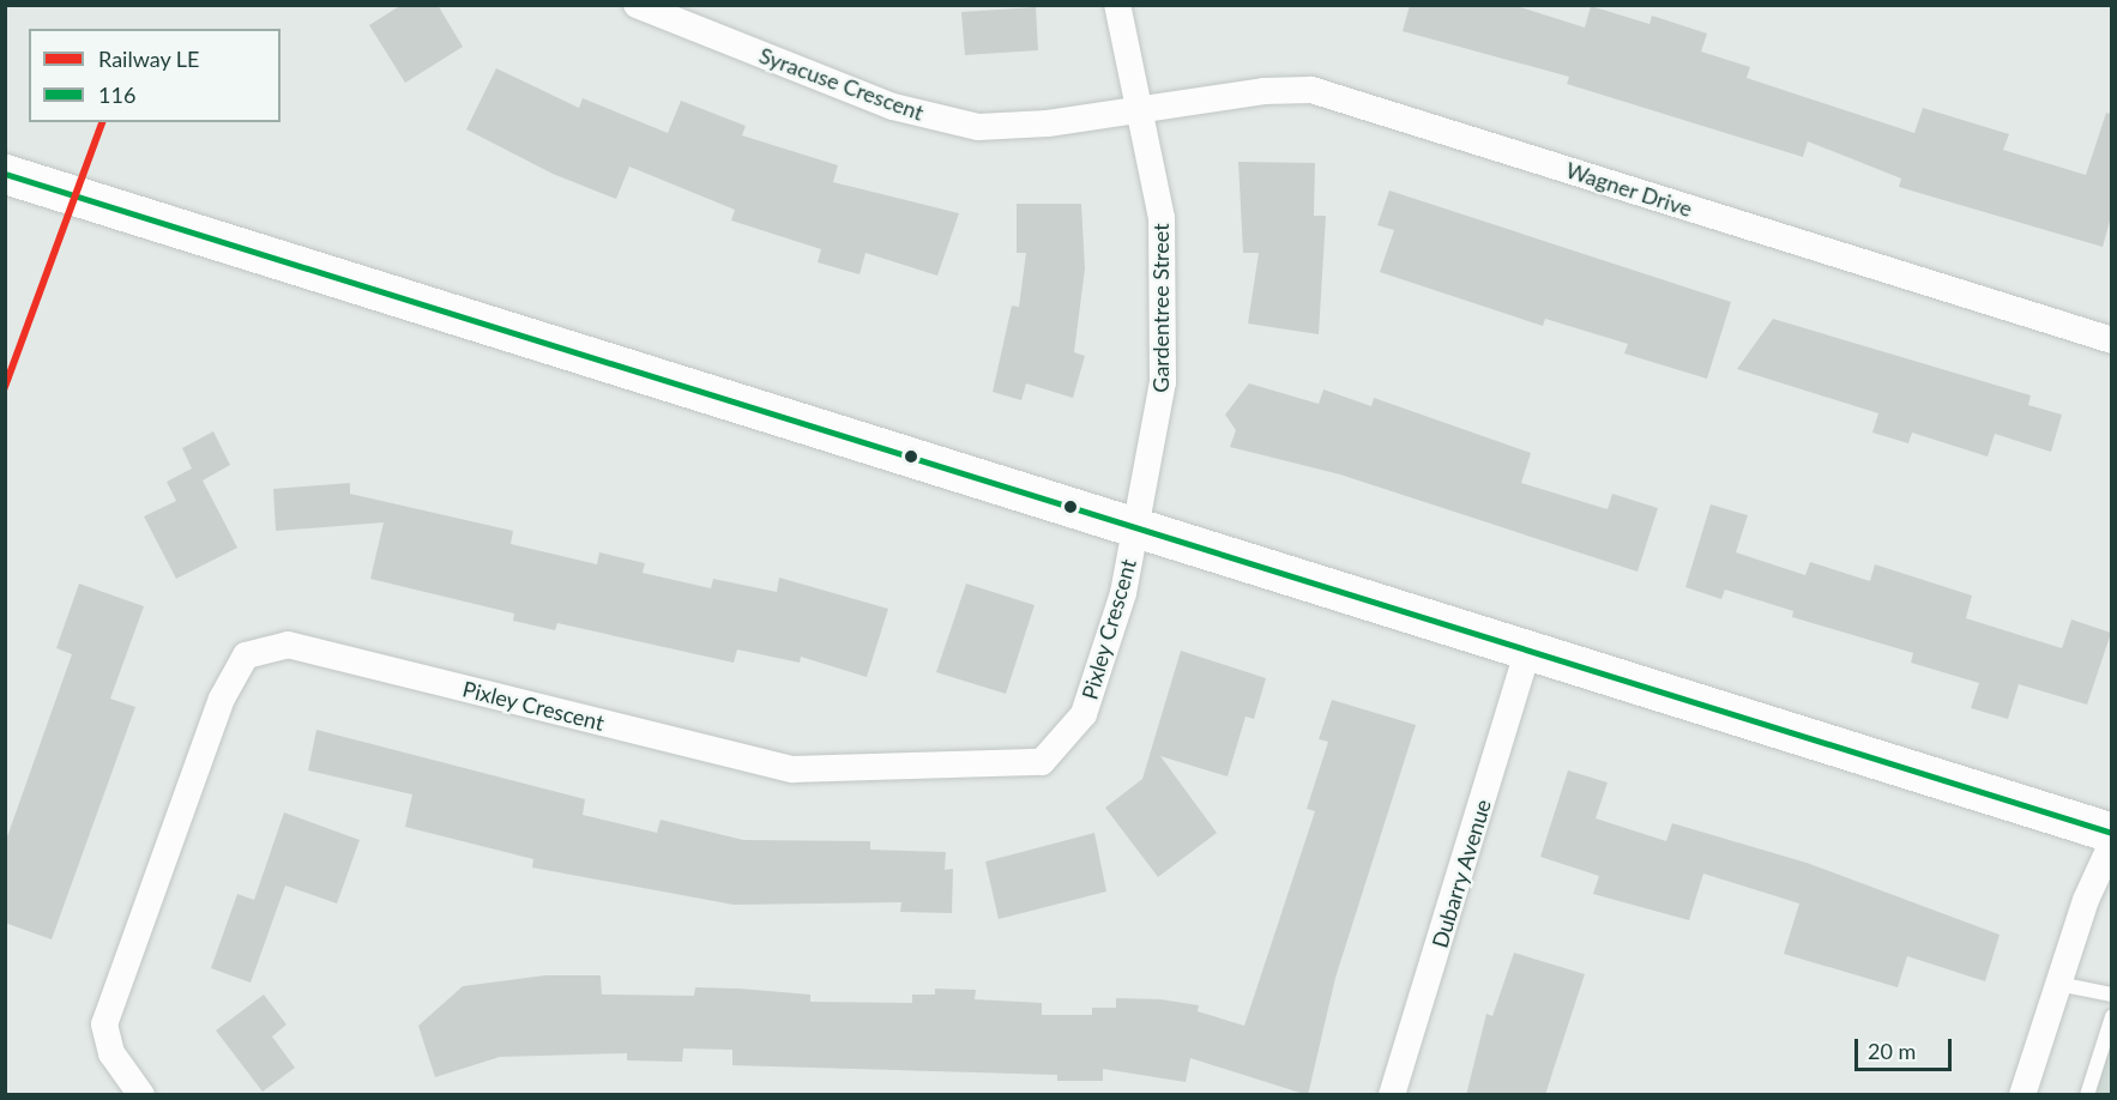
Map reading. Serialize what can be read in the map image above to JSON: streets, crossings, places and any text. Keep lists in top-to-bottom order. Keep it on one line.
{"streets":{"street":["Syracuse Crescent","Wagner Drive","Gardentree Street","Pixley Crescent","Dubarry Avenue"]},"crossings":[["Syracuse Crescent","Wagner Drive"],["Syracuse Crescent","Gardentree Street"],["Wagner Drive","Gardentree Street"],["Gardentree Street","Pixley Crescent"]],"lines":["rail line LE","transit line 116"],"legend":["Railway LE","116"],"scale_bar":"20 m"}
